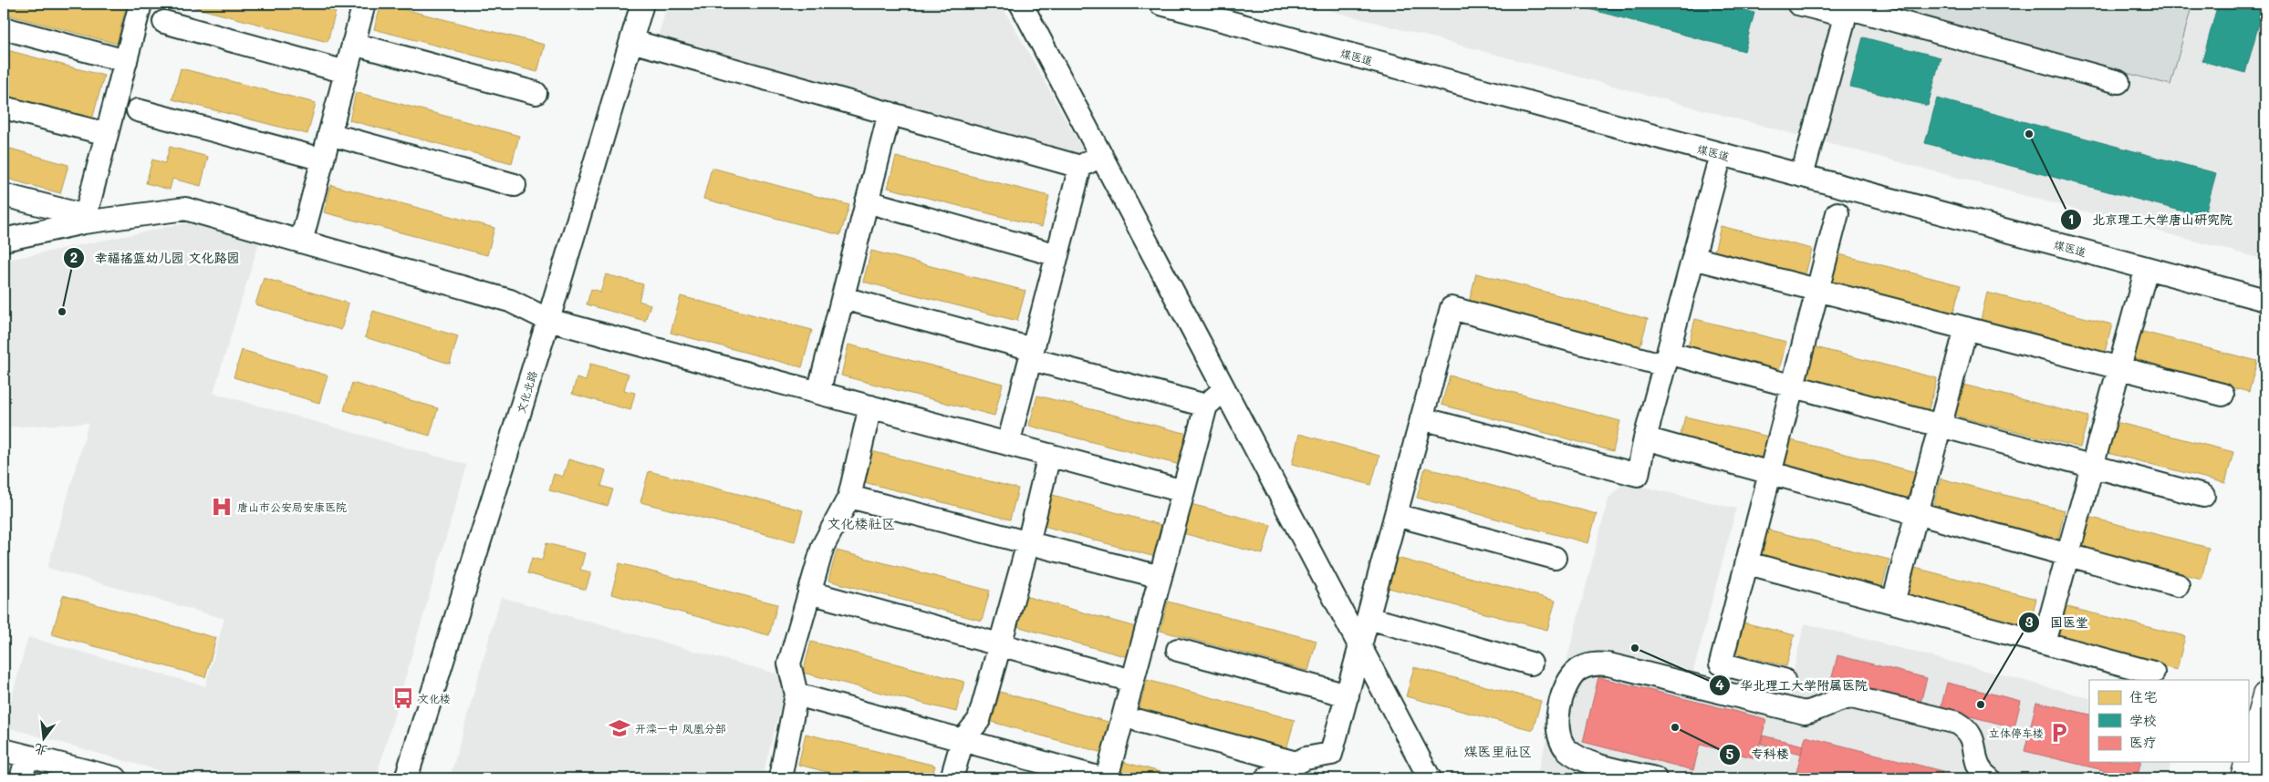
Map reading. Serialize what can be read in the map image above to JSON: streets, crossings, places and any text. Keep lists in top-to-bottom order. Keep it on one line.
{"streets":{"street":["煤医道","文化北路"]},"districts":["文化楼社区","煤医里社区"],"places":{"other":["北京理工大学唐山研究院","幸福摇篮幼儿园 文化路园","华北理工大学附属医院","国医堂","专科楼"],"hospital":["唐山市公安局安康医院"],"bus stop":["文化楼"],"school or university":["开滦一中 凤凰分部"],"parking":["立体停车楼"]},"legend":["住宅","学校","医疗"],"north":"bottom"}
